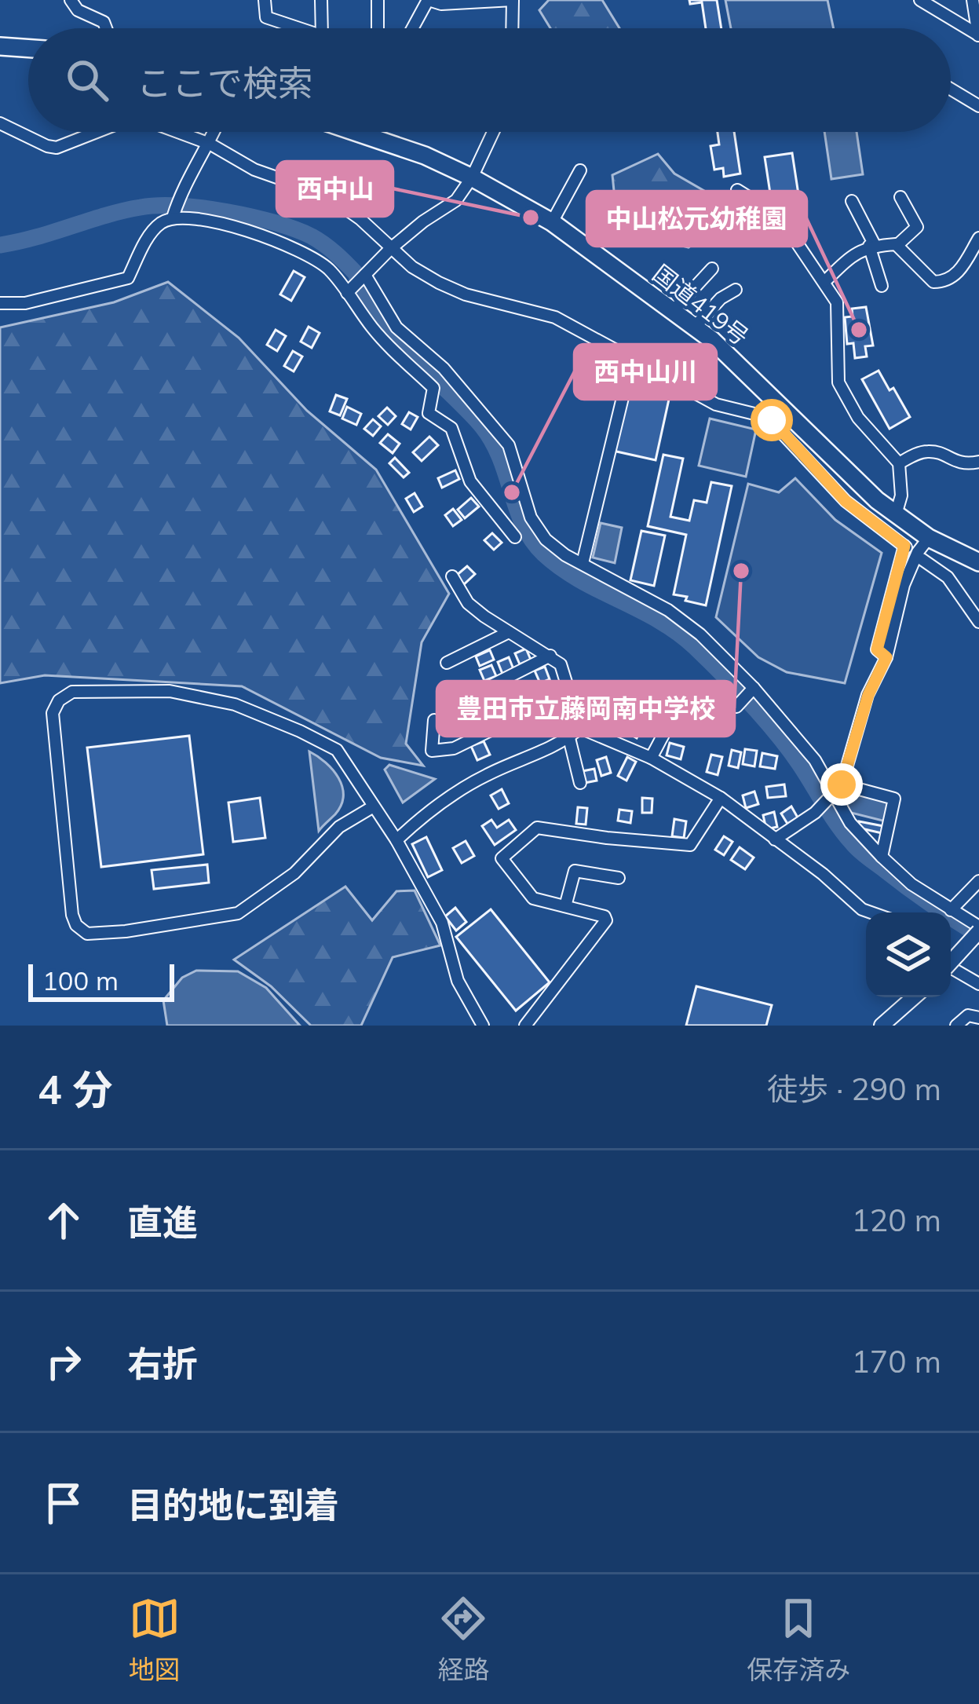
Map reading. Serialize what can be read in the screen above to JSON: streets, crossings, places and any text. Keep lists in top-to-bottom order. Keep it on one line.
{"streets":{"highway":["国道419号"]},"places":["西中山","中山松元幼稚園","西中山川","豊田市立藤岡南中学校"],"scale_bar":"100 m","page":{"search":"ここで検索","scale":"100 m","heading":["4 分","徒歩 · 290 m"],"list":[["直進","120 m"],["右折","170 m"],"目的地に到着"],"nav":["地図","経路","保存済み"]}}
